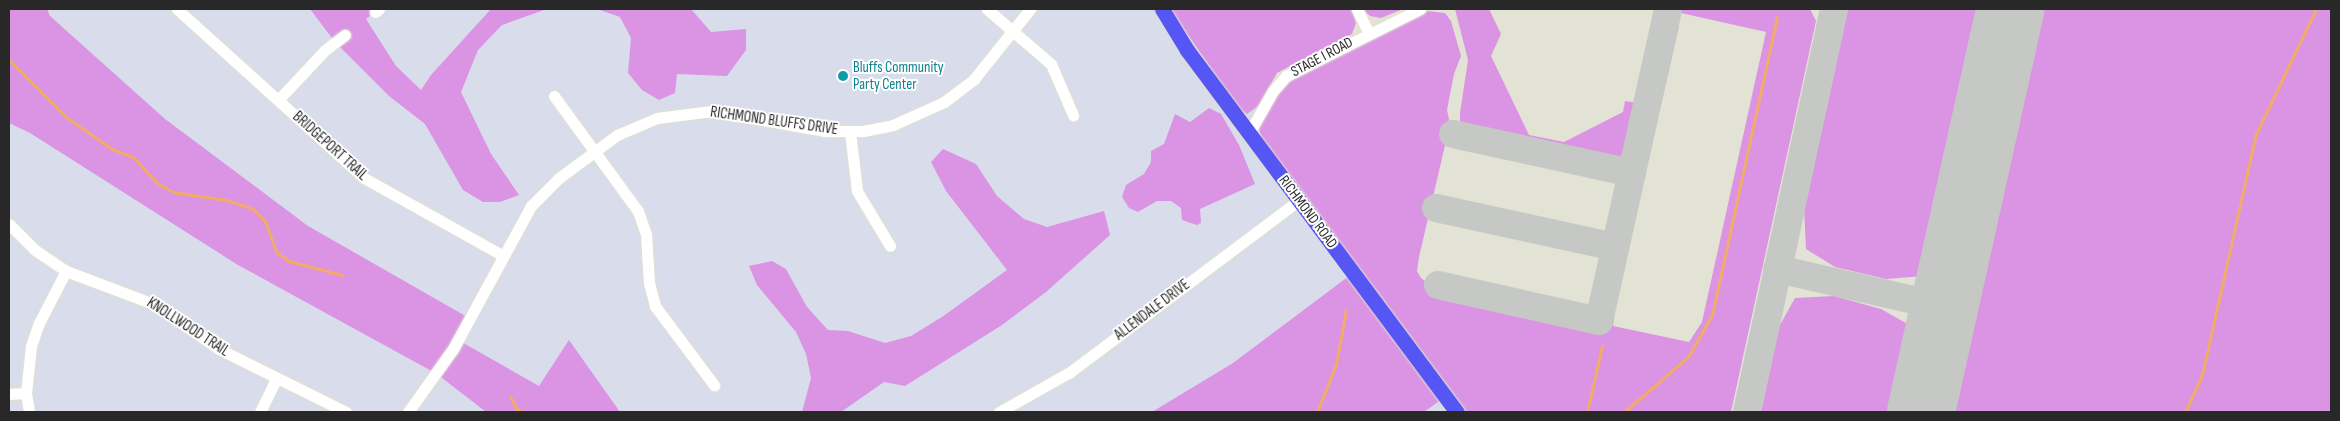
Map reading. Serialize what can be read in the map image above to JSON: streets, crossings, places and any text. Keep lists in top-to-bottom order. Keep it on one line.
{"streets":{"main road":["RICHMOND ROAD"],"street":["STAGE I ROAD","RICHMOND BLUFFS DRIVE","BRIDGEPORT TRAIL","ALLENDALE DRIVE","KNOLLWOOD TRAIL"]},"crossings":[["STAGE I ROAD","RICHMOND ROAD"],["RICHMOND BLUFFS DRIVE","BRIDGEPORT TRAIL"],["RICHMOND ROAD","ALLENDALE DRIVE"]],"places":["Bluffs Community Party Center"]}
